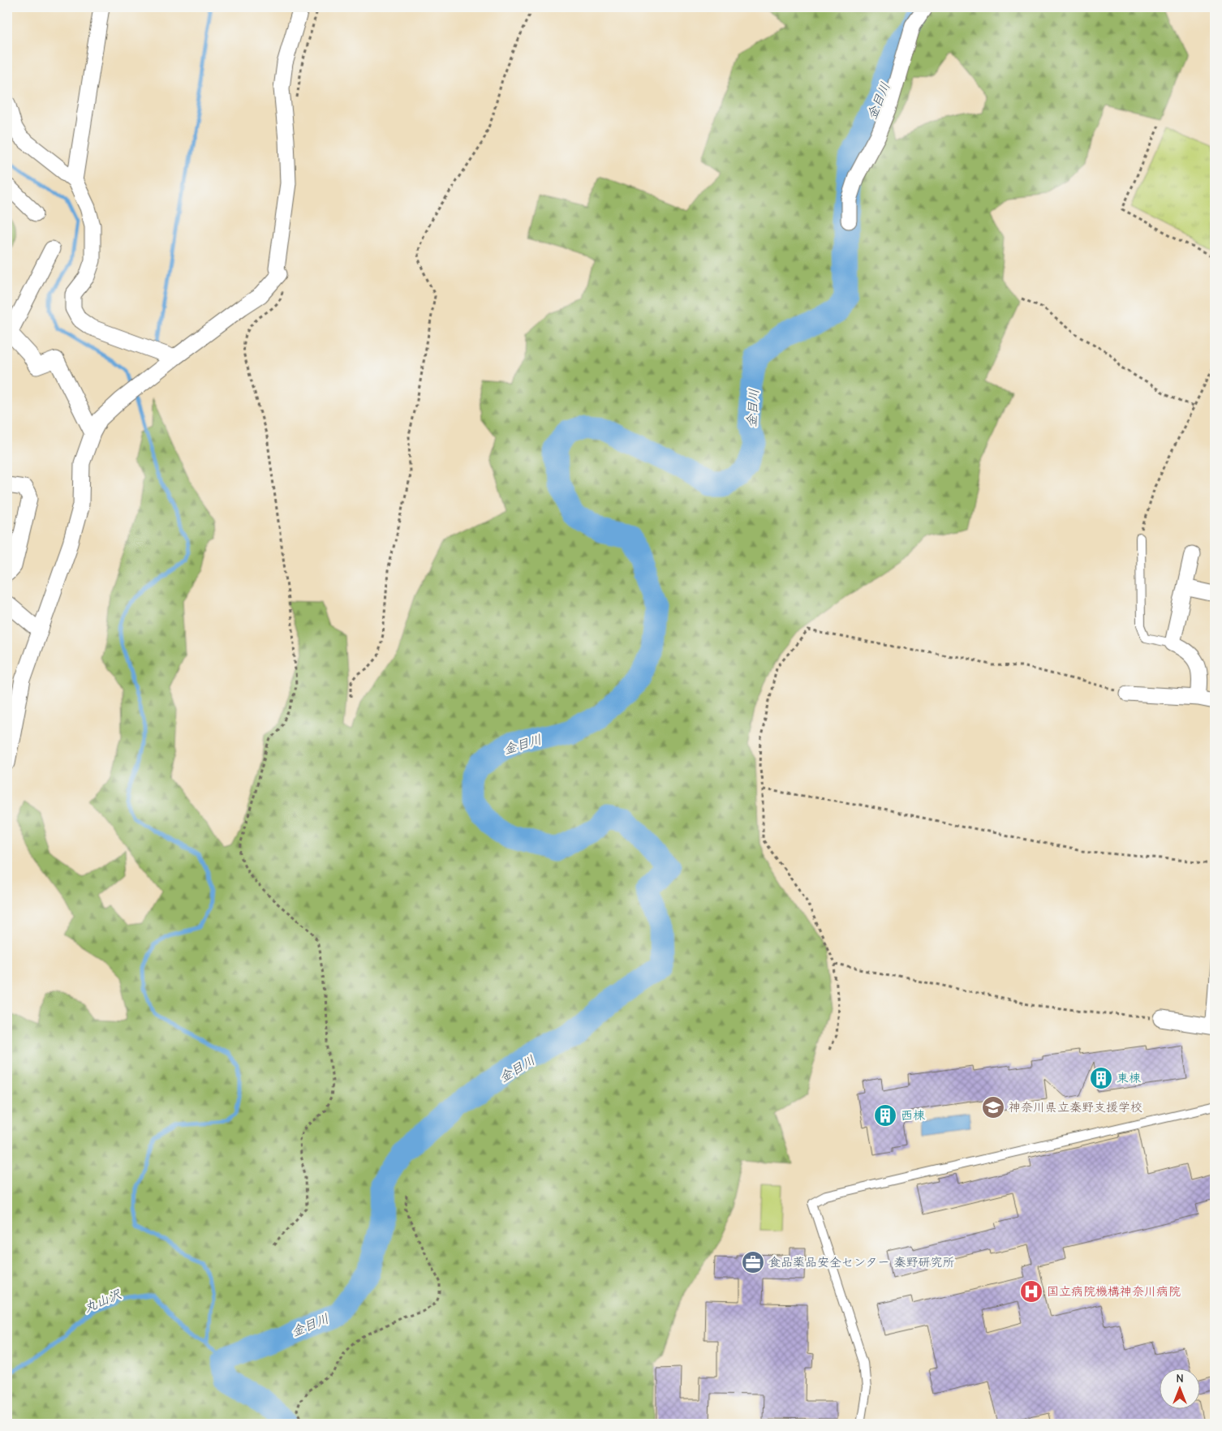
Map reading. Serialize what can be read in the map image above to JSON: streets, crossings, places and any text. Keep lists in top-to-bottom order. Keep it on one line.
{"water":["金目川","丸山沢"],"places":{"building":["東棟","西棟"],"school or university":["神奈川県立秦野支援学校"],"office":["食品薬品安全センター 秦野研究所"],"hospital":["国立病院機構神奈川病院"]},"north":"top"}
